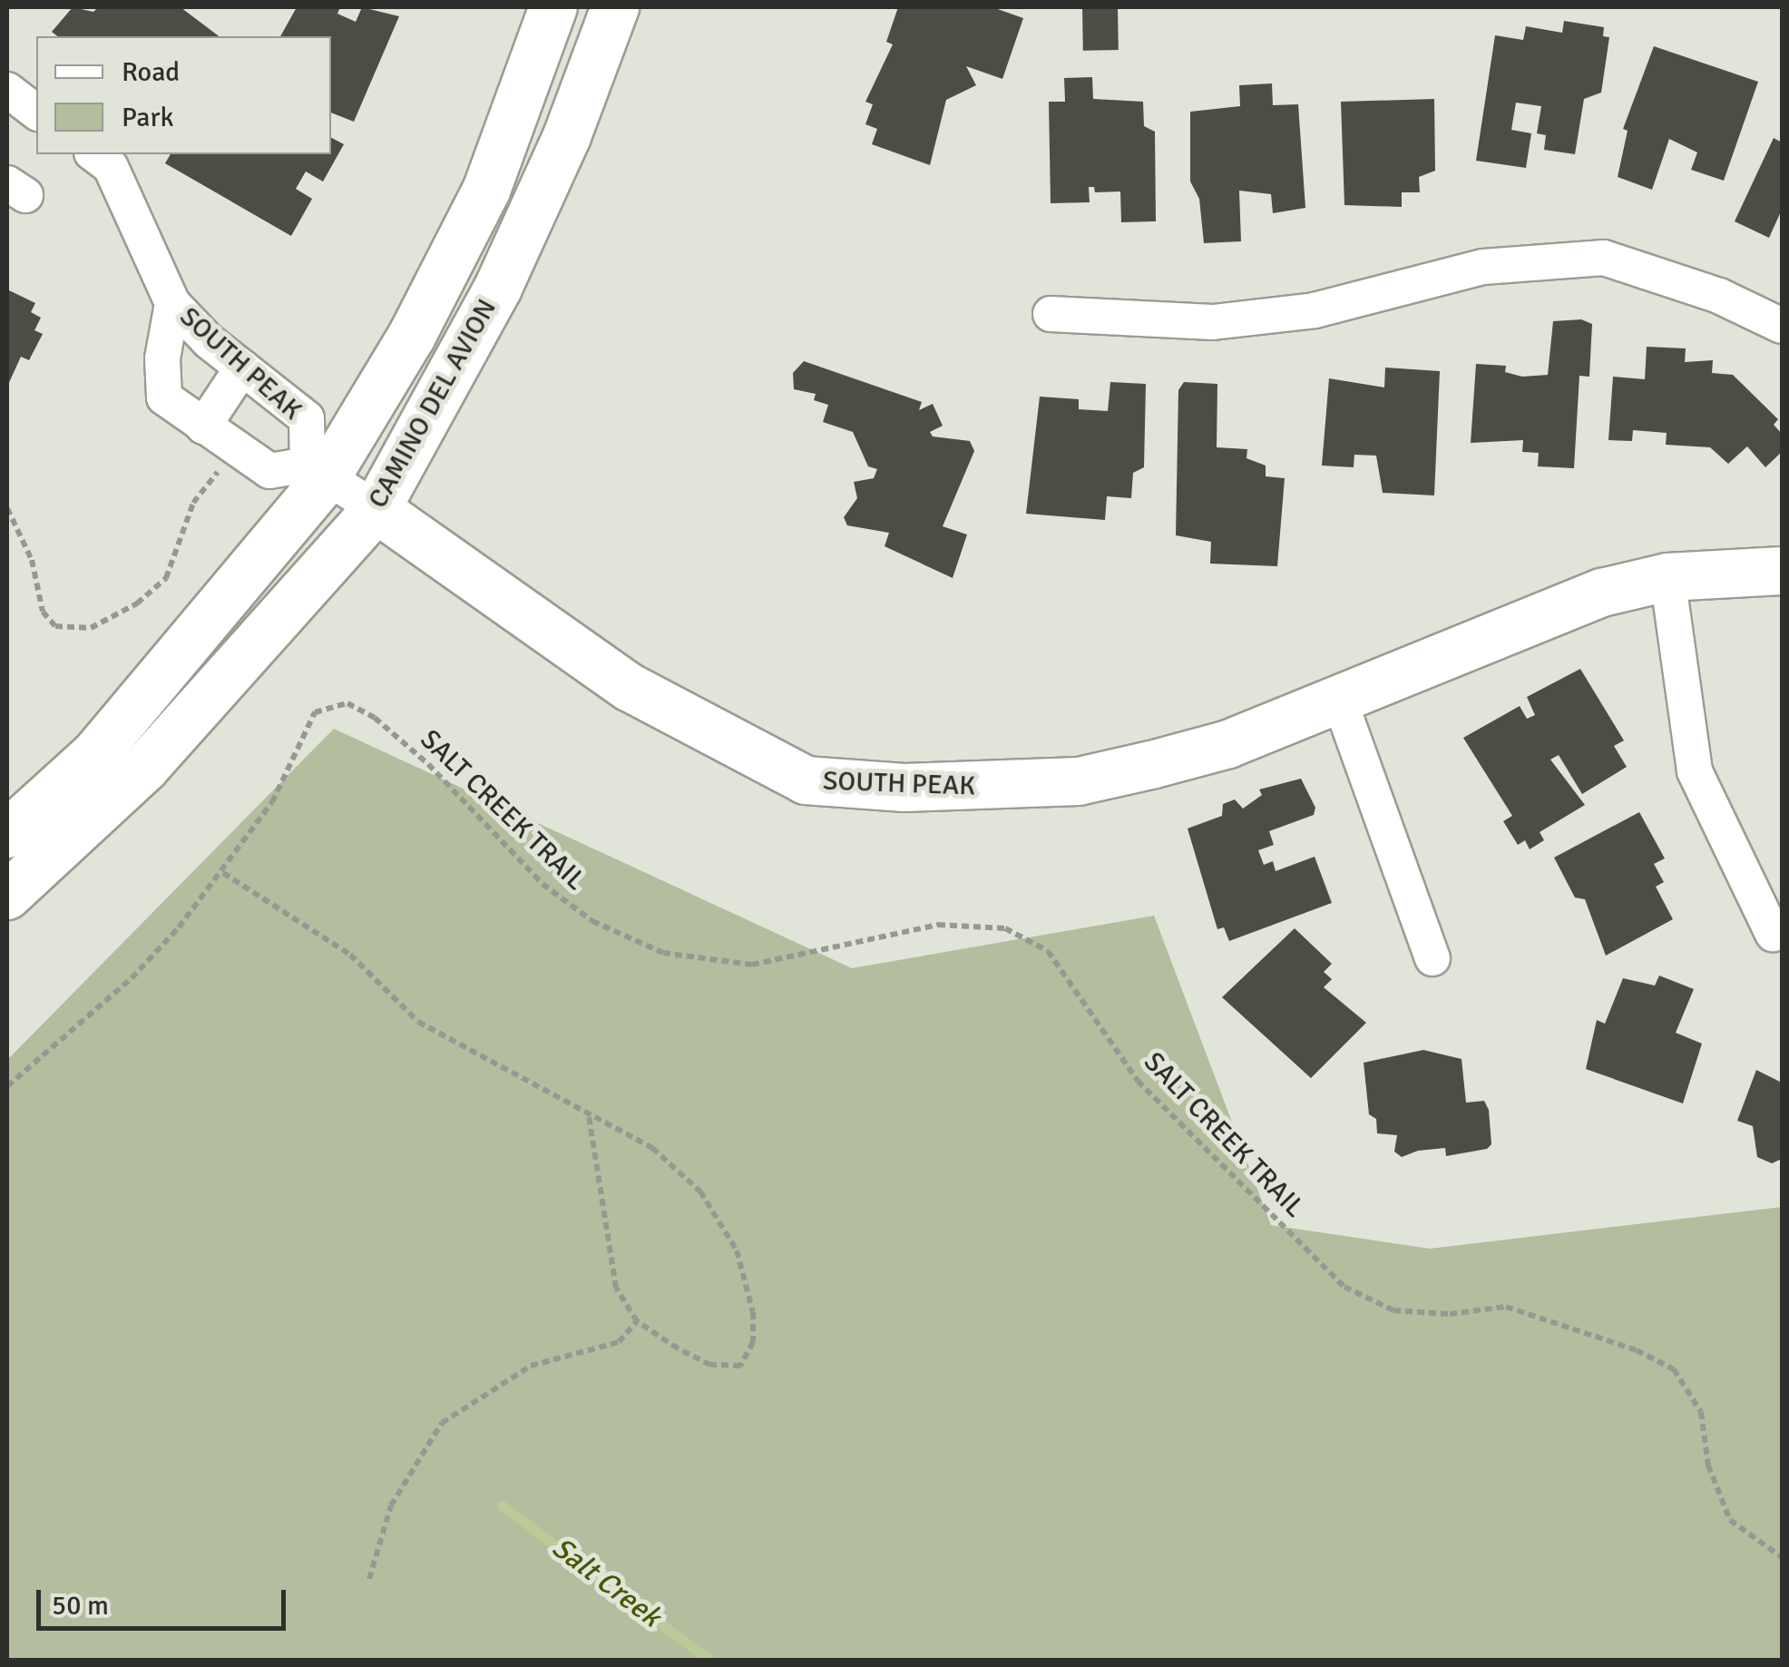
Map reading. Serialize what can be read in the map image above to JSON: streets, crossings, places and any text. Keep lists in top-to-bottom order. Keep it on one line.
{"streets":{"main road":["SOUTH PEAK","CAMINO DEL AVION"],"path":["SALT CREEK TRAIL"]},"crossings":[["SOUTH PEAK","CAMINO DEL AVION"]],"water":["Salt Creek"],"legend":["Road","Park"],"scale_bar":"50 m"}
